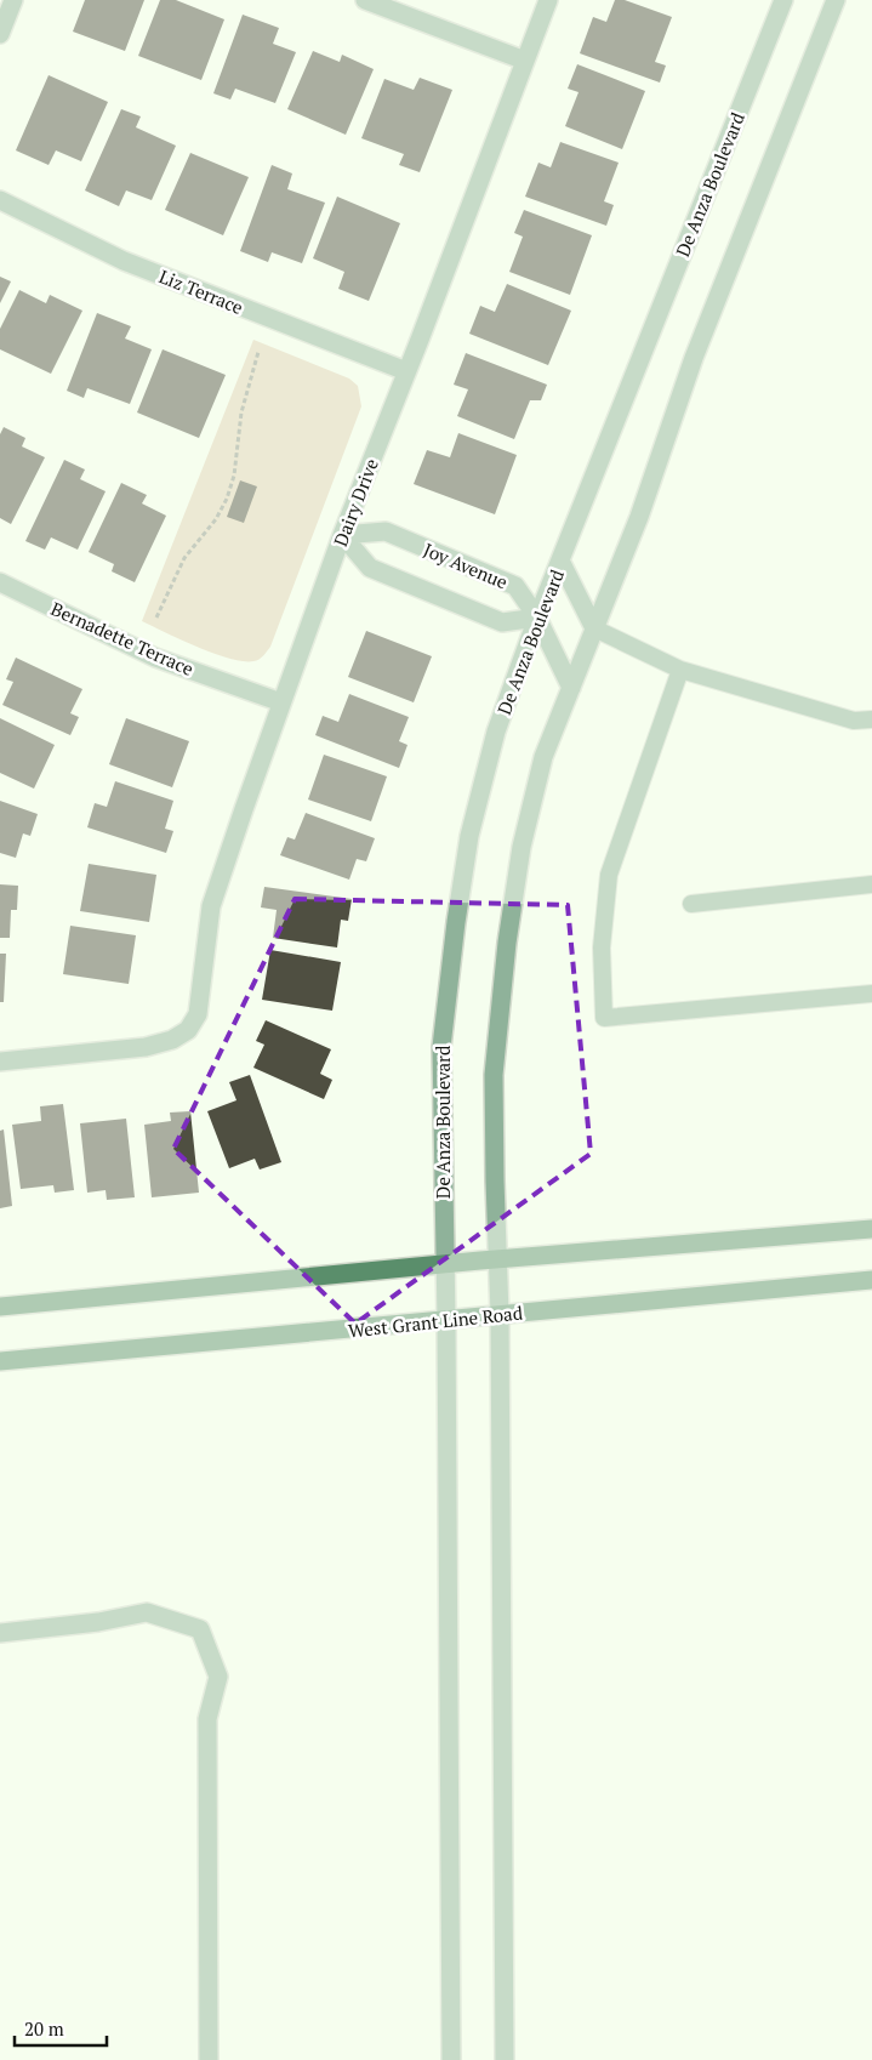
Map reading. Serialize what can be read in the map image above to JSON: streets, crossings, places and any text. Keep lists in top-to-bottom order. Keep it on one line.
{"streets":{"main road":["West Grant Line Road"],"street":["De Anza Boulevard","Liz Terrace","Dairy Drive","Joy Avenue","Bernadette Terrace"]},"crossings":[["De Anza Boulevard","Joy Avenue"],["De Anza Boulevard","West Grant Line Road"],["Liz Terrace","Dairy Drive"],["Dairy Drive","Joy Avenue"],["Dairy Drive","Bernadette Terrace"]],"scale_bar":"20 m"}
